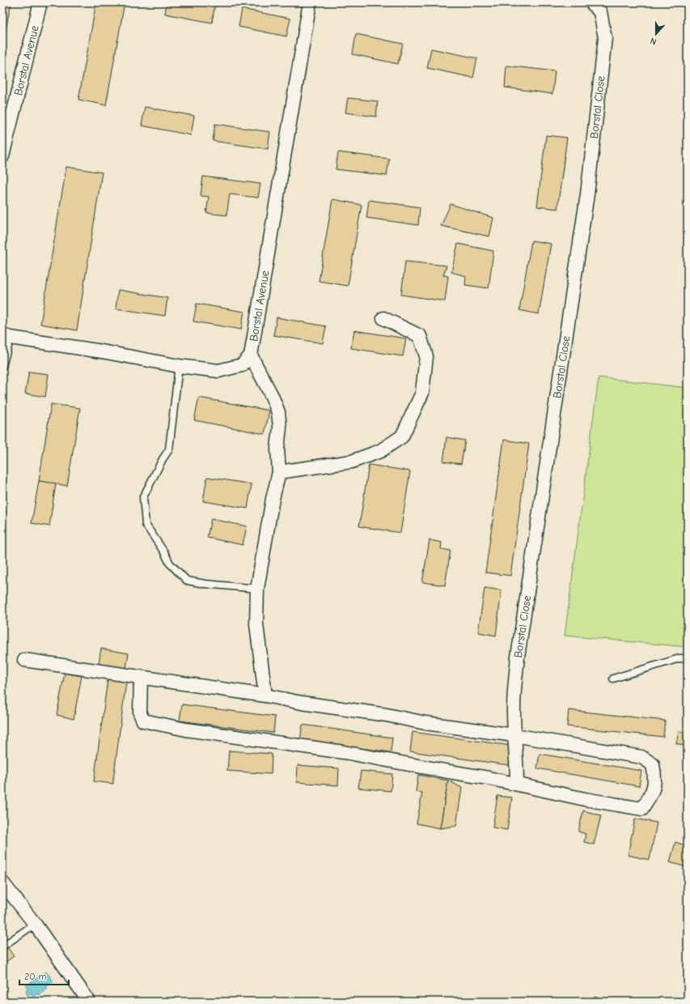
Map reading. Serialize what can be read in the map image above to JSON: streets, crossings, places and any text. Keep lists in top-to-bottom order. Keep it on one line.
{"streets":{"street":["Borstal Avenue","Borstal Close"]},"scale_bar":"20 m","north":"bottom"}
